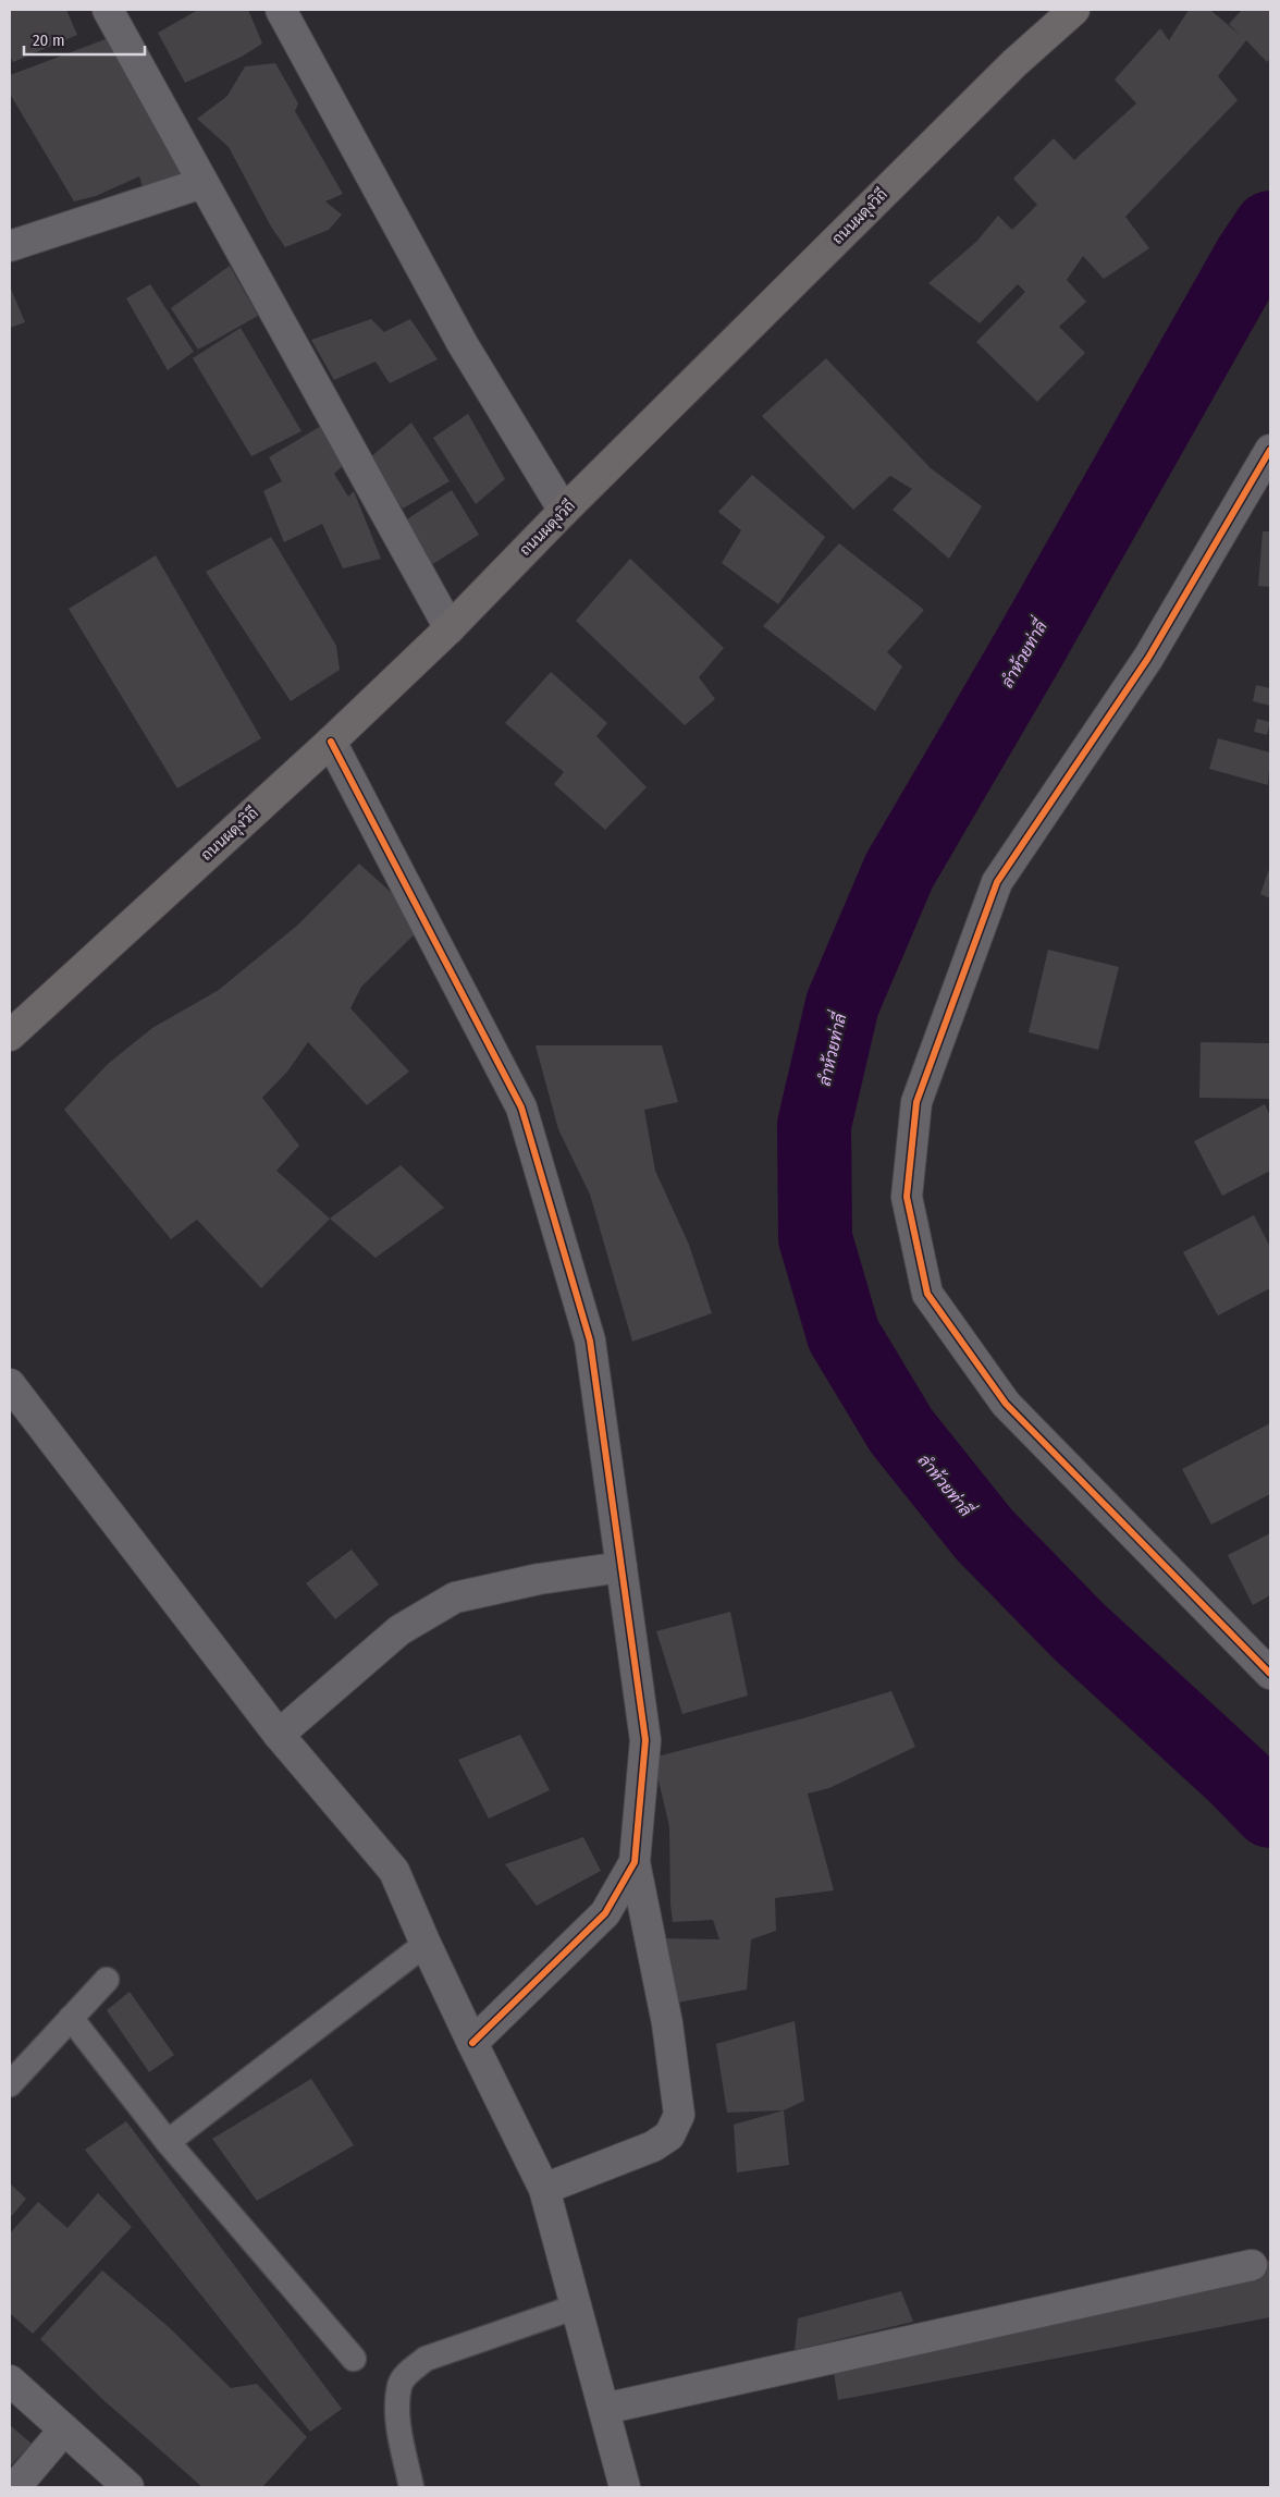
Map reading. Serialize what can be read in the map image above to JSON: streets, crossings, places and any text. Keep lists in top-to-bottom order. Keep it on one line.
{"streets":{"main road":["ถนนผดุงวิถี"]},"water":["ลำห้วยท่าลี่"],"scale_bar":"20 m"}
